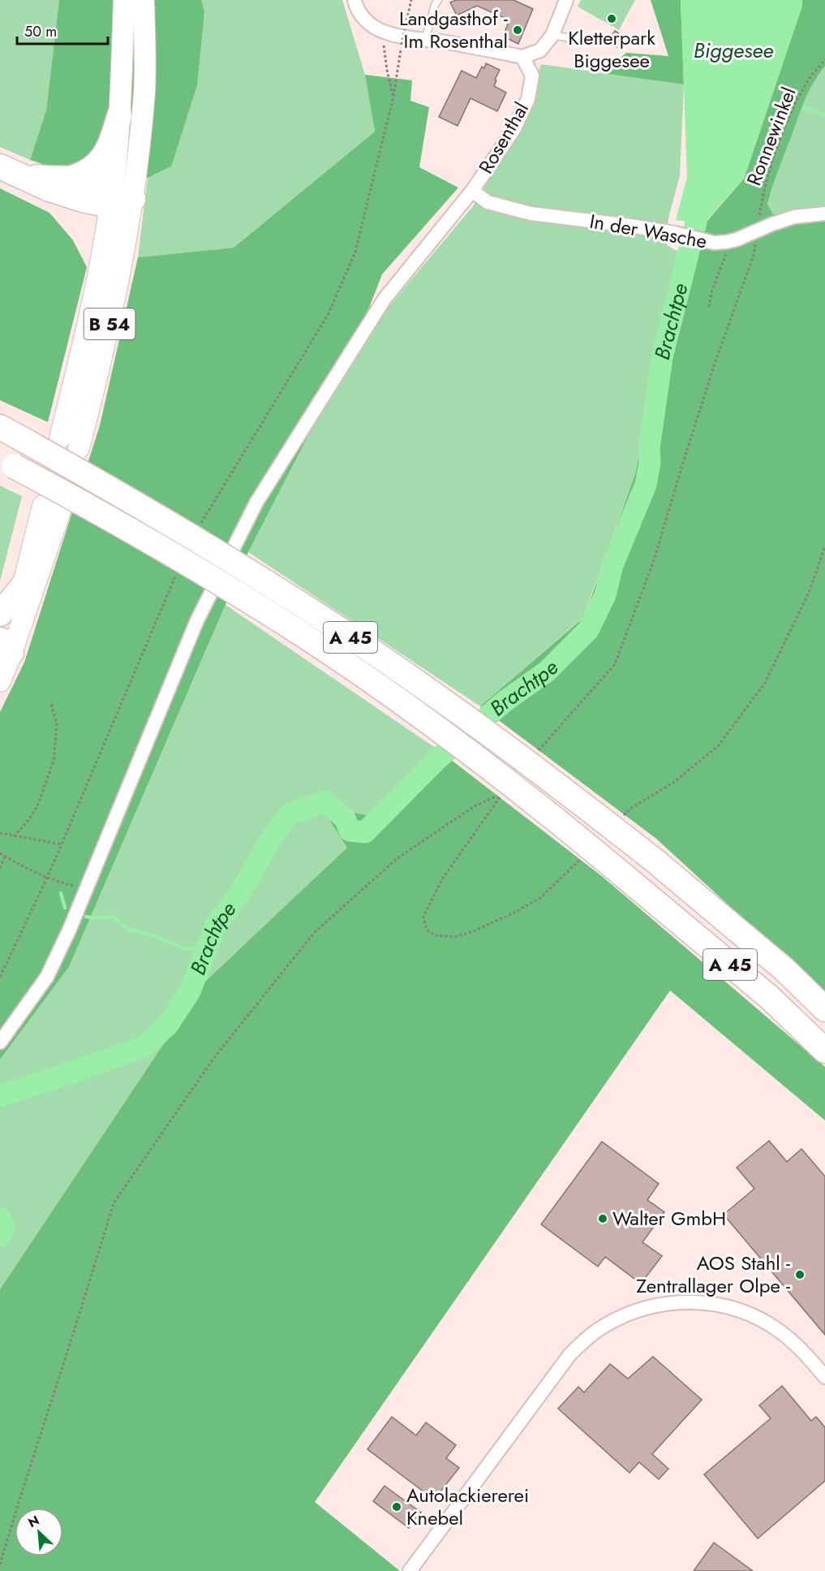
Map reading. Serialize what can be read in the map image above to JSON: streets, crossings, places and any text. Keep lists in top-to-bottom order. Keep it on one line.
{"streets":{"highway":["A 45"],"main road":["B 54"],"street":["Rosenthal","In der Wasche"],"path":["Ronnewinkel"]},"crossings":[["Ronnewinkel","In der Wasche"],["Rosenthal","In der Wasche"]],"water":["Biggesee","Brachtpe"],"places":["Kletterpark Biggesee","Landgasthof - Im Rosenthal","Walter GmbH","AOS Stahl - Zentrallager Olpe -","Autolackiererei Knebel"],"scale_bar":"50 m","north":"top left"}
